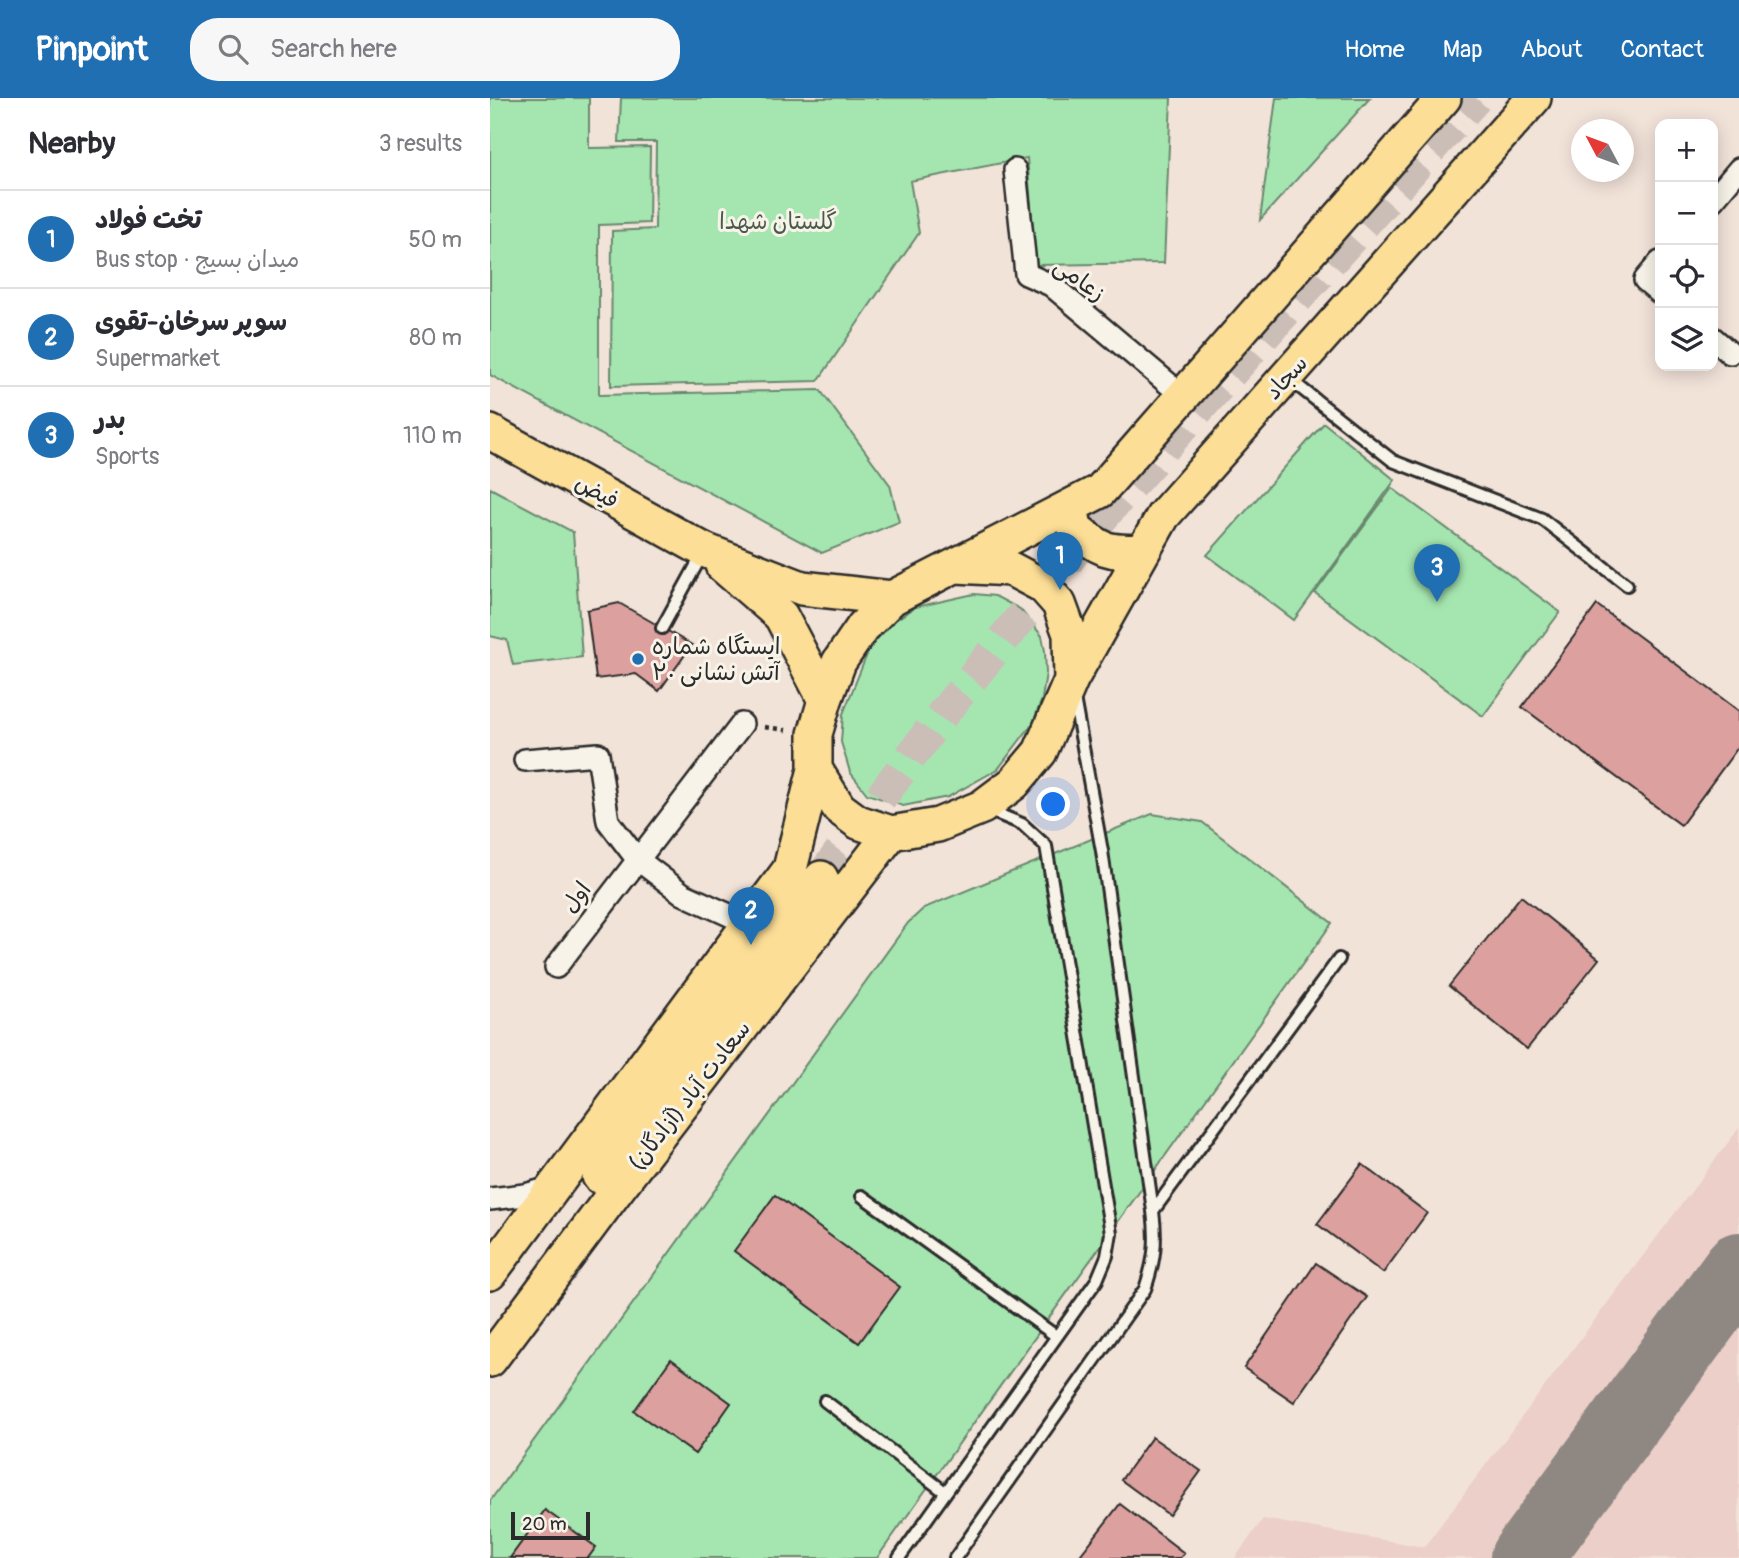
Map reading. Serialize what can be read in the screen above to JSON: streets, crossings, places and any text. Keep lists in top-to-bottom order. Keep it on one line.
{"streets":{"main road":["سجاد","فیض","سعادت آباد (آزادگان)"],"street":["زعامی","اول"]},"crossings":[["سجاد","سعادت آباد (آزادگان)"]],"parks":["گلستان شهدا"],"places":["ایستگاه شماره ۲۰ آتش نشانی"],"scale_bar":"20 m","north":"top left","page":{"header":"Pinpoint","search":"Search here","nav":["Home","Map","About","Contact"],"heading":["Nearby","3 results"],"map_buttons":["+","−"],"list":[{"mark":"1","name":"تخت فولاد","note":"Bus stop · میدان بسیج","value":"50 m"},{"mark":"2","name":"سوپر سرخان-تقوی","note":"Supermarket","value":"80 m"},{"mark":"3","name":"بدر","note":"Sports","value":"110 m"}],"pins":["1","3","2"],"scale":"20 m"}}
